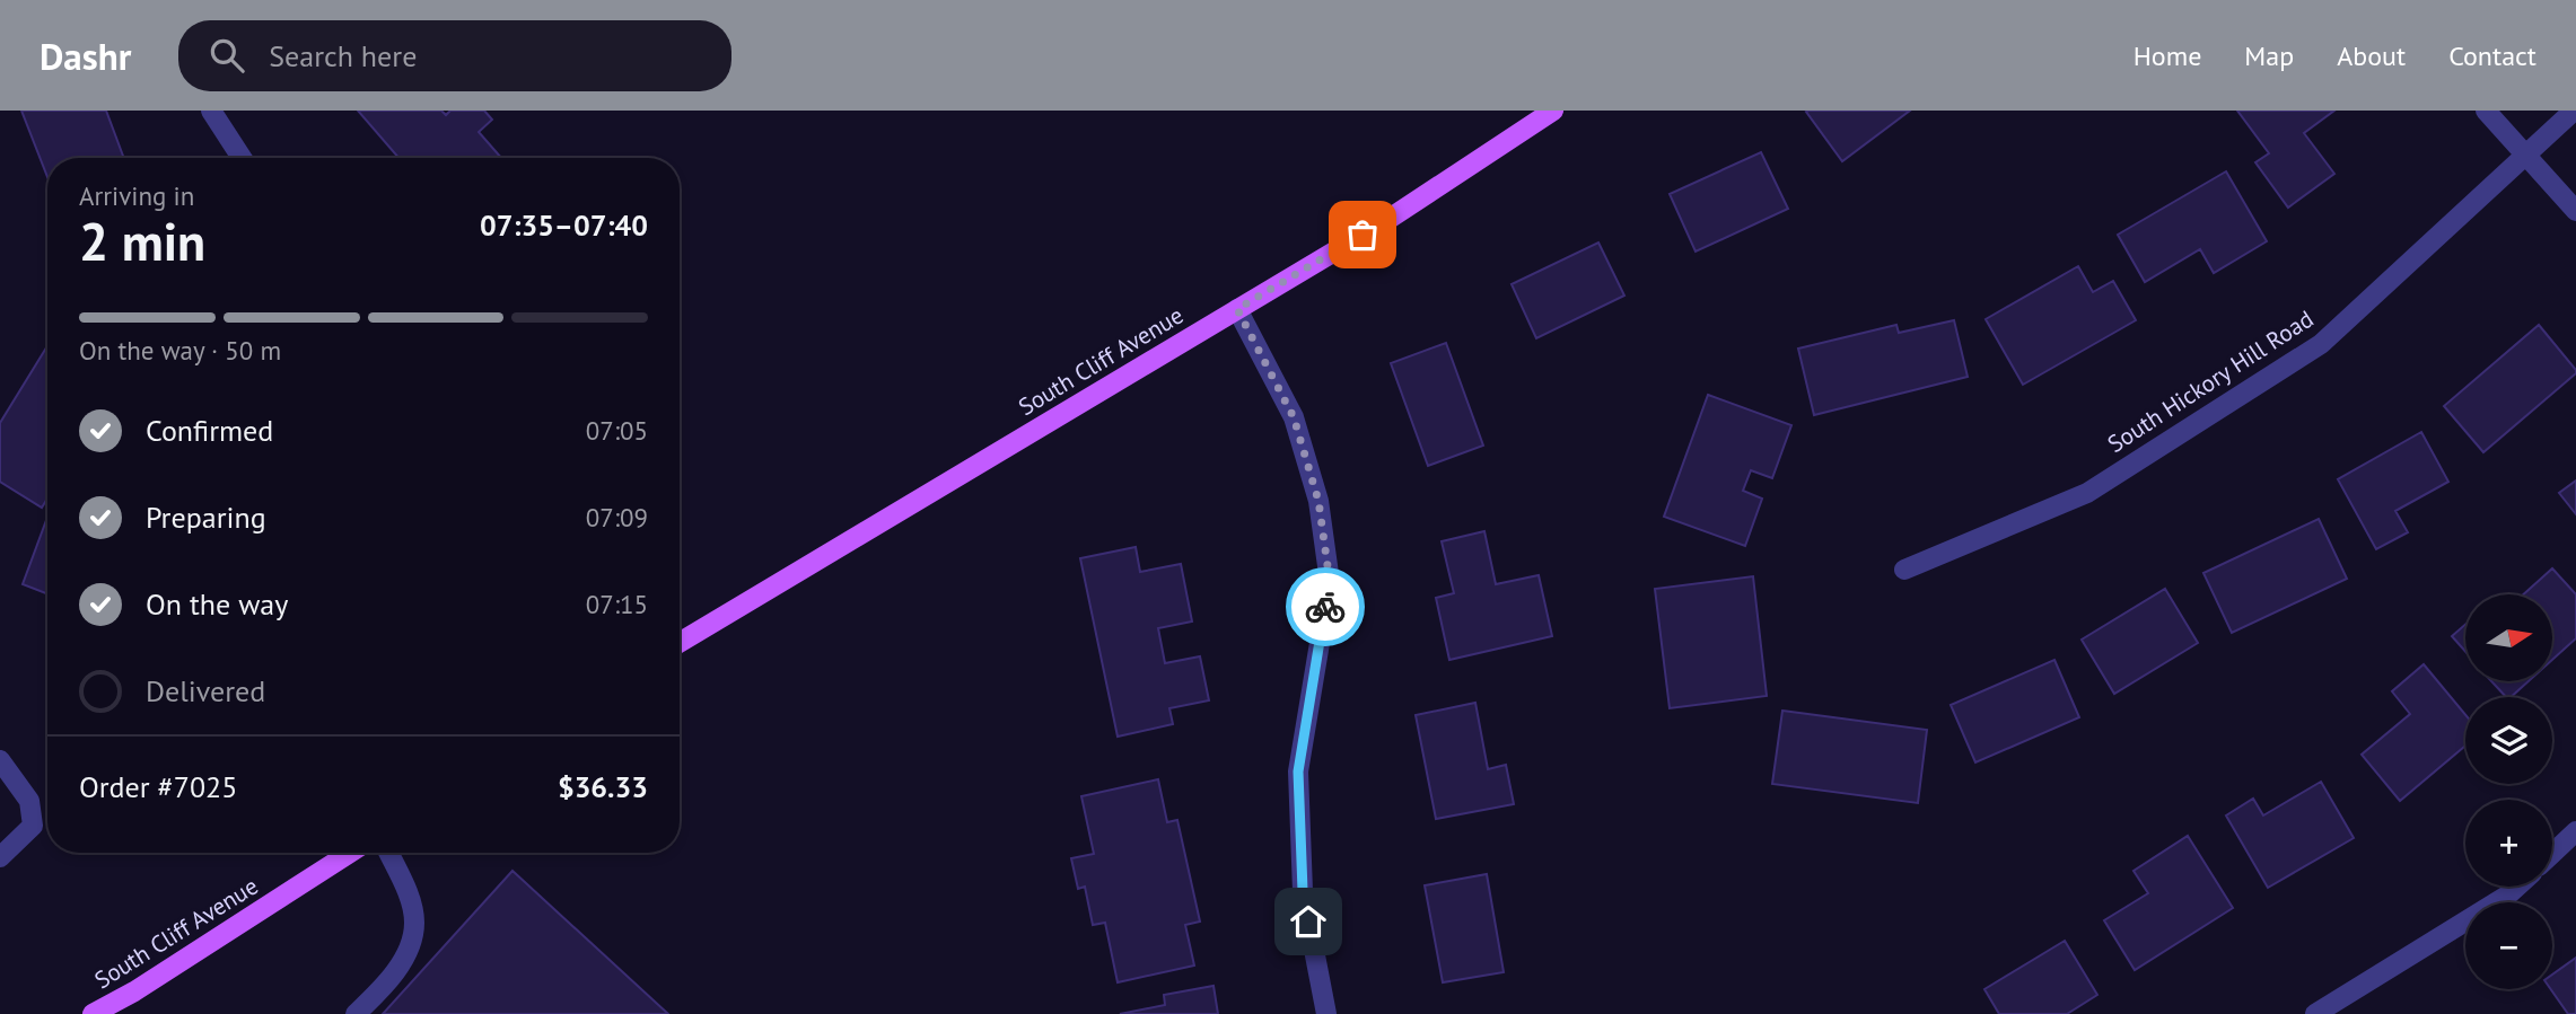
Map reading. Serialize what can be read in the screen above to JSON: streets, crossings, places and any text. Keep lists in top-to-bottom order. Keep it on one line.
{"streets":{"main road":["South Cliff Avenue"],"street":["South Hickory Hill Road"]},"north":"right","page":{"header":"Dashr","search":"Search here","nav":["Home","Map","About","Contact"],"heading":["2 min","Arriving in","07:35–07:40"],"panel":["Order #7025","$36.33"],"bar":"On the way · 50 m","list":[["Confirmed","07:05"],["Preparing","07:09"],["On the way","07:15"],"Delivered"],"map_buttons":["+","−"]}}
